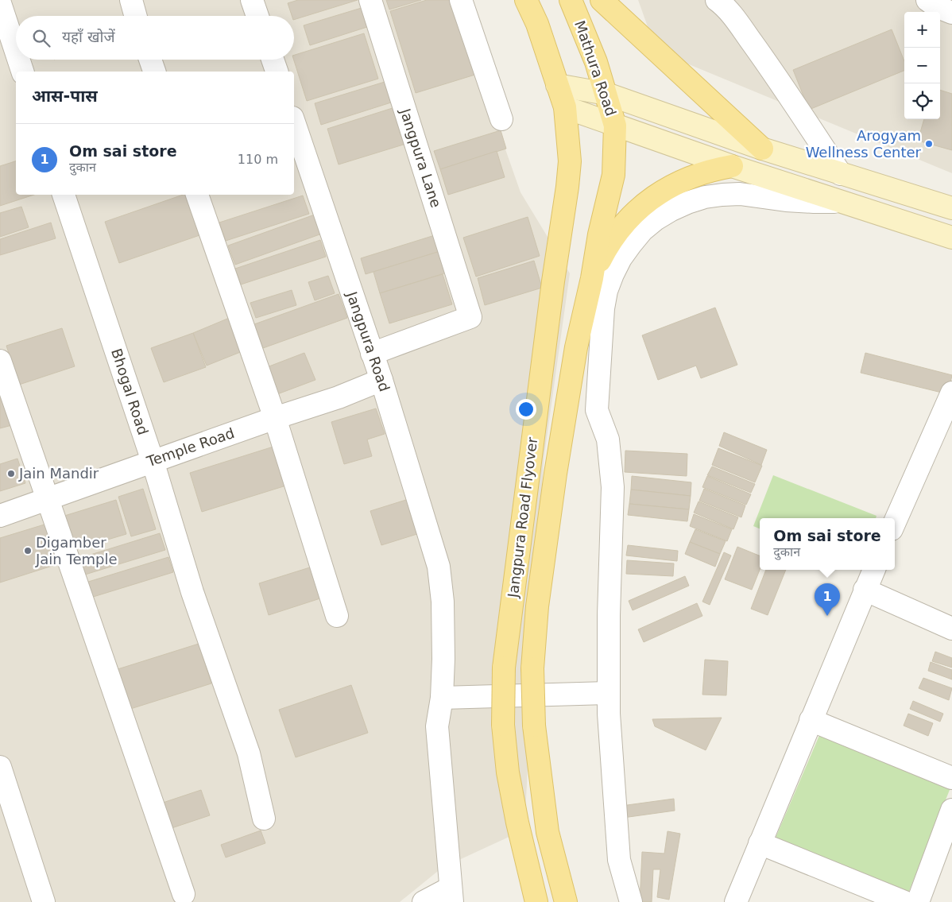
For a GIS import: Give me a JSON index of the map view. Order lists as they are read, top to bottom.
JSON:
{
  "streets": {
    "main road": ["Mathura Road", "Jangpura Road Flyover"],
    "street": [
      "Jangpura Lane",
      "Jangpura Road",
      "Bhogal Road",
      "Temple Road"
    ]
  },
  "crossings": [
    ["Mathura Road", "Jangpura Road Flyover"],
    ["Jangpura Lane", "Jangpura Road"],
    ["Jangpura Road", "Temple Road"],
    ["Bhogal Road", "Temple Road"]
  ],
  "places": ["Arogyam Wellness Center", "Jain Mandir", "Digamber Jain Temple"],
  "page": {
    "map_buttons": ["+", "−"],
    "search": "यहाँ खोजें",
    "heading": "आस-पास",
    "list": [
      {
        "mark": "1",
        "name": "Om sai store",
        "note": "दुकान",
        "value": "110 m"
      }
    ],
    "popup": ["Om sai store", "दुकान"],
    "pins": "1"
  }
}
